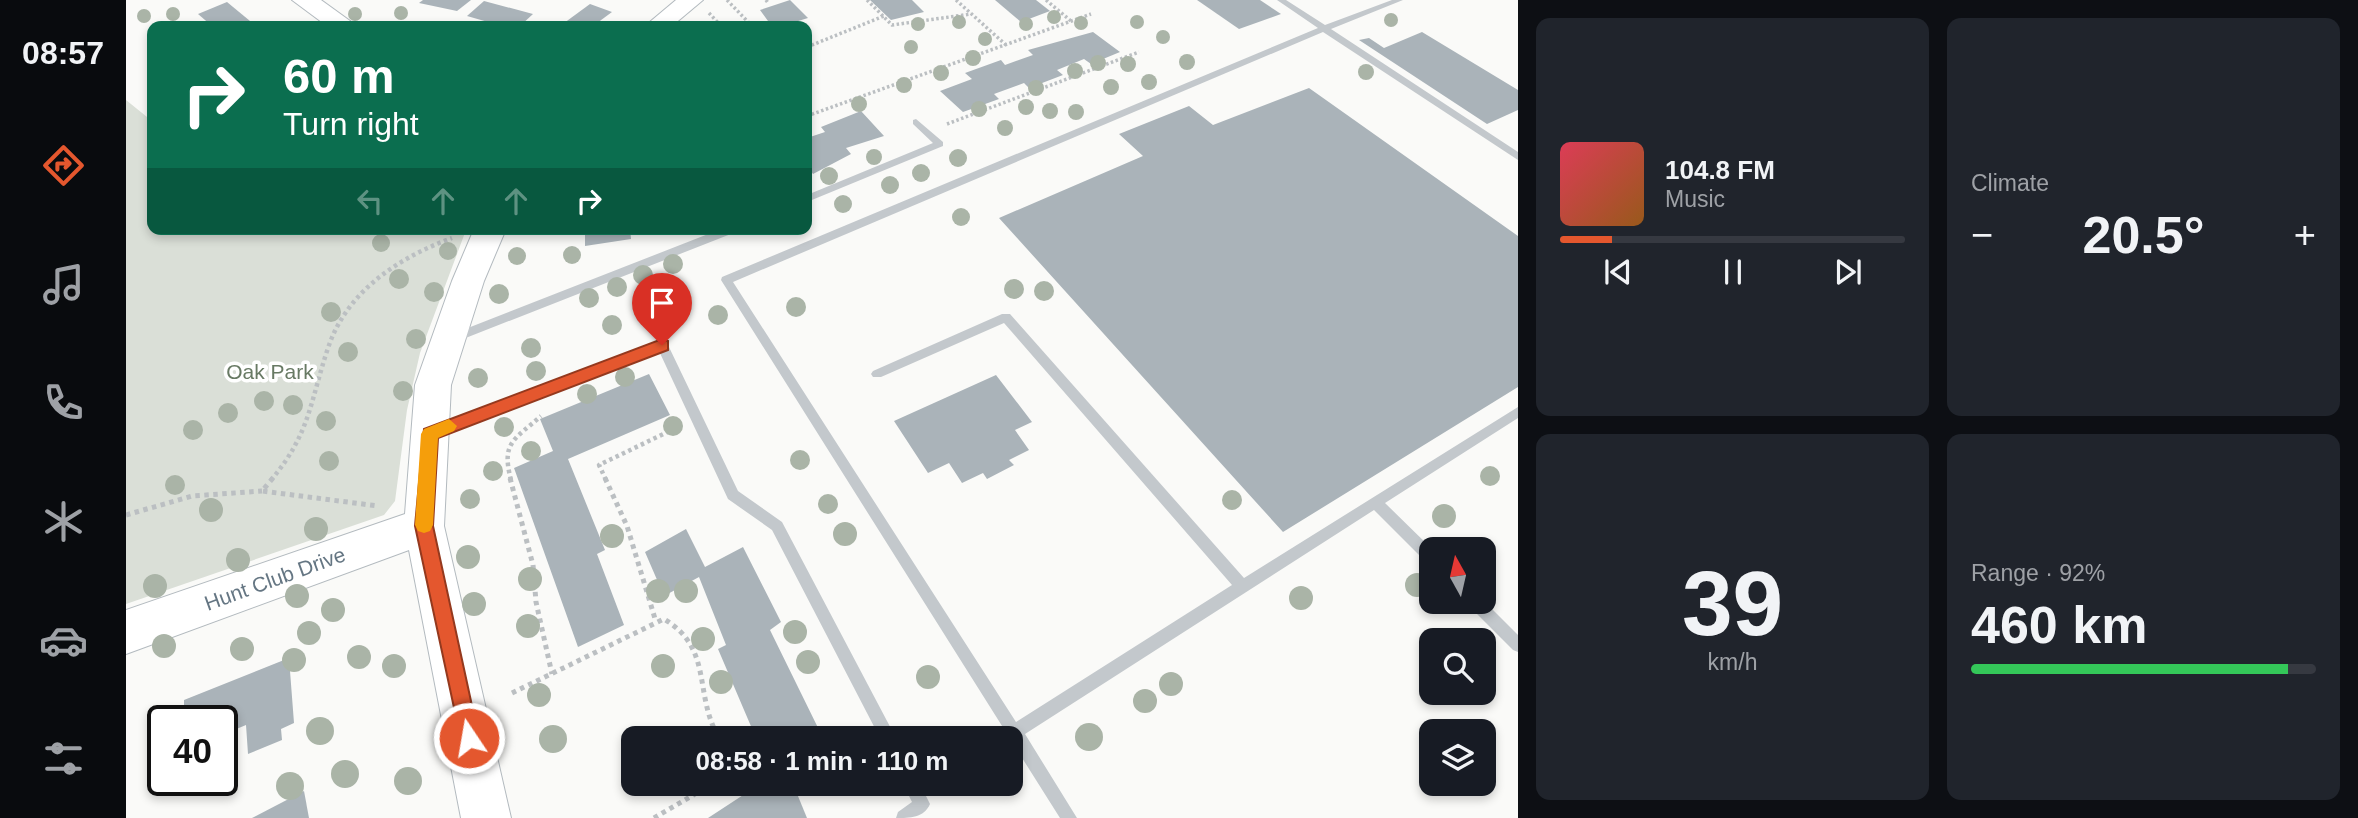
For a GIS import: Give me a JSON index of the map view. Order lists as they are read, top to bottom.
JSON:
{
  "streets": {
    "street": ["Hunt Club Drive"]
  },
  "parks": ["Oak Park"],
  "north": "top",
  "page": {
    "tabs": "08:57",
    "tile": [
      "Climate",
      ["39", "km/h"],
      ["Range · 92%", "460 km"]
    ],
    "turn": ["60 m", "Turn right"],
    "song": ["104.8 FM", "Music"],
    "heat": ["−", "20.5°", "+"],
    "limit": "40",
    "trip": "08:58 · 1 min · 110 m"
  }
}
